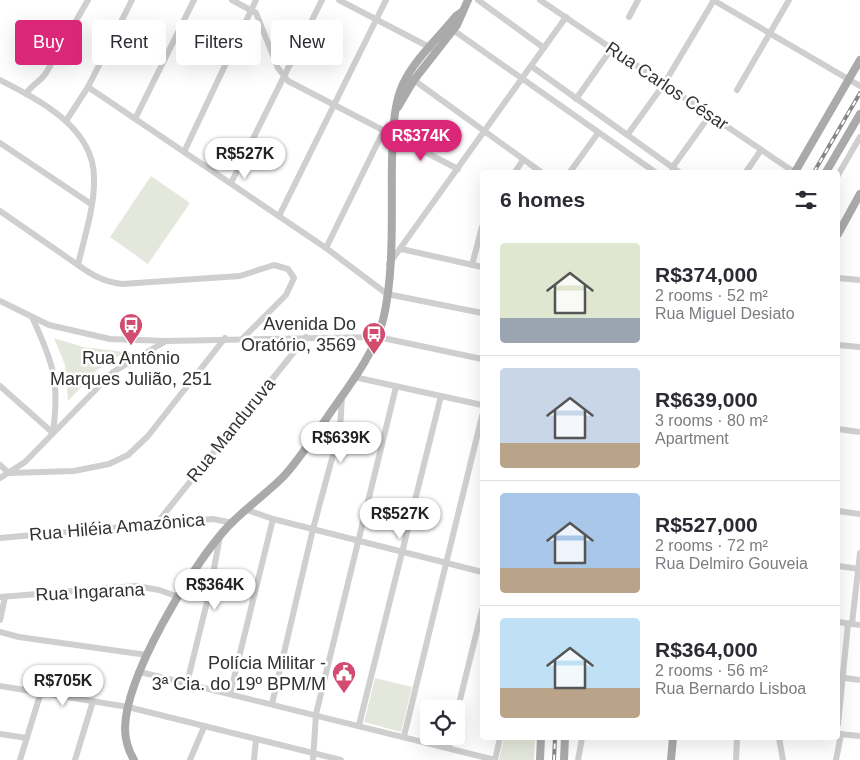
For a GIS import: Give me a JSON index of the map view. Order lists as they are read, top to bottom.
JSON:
{
  "streets": {
    "street": [
      "Rua Carlos César",
      "Rua Manduruva",
      "Rua Hiléia Amazônica",
      "Rua Ingarana"
    ]
  },
  "crossings": [
    ["Rua Manduruva", "Rua Hiléia Amazônica"]
  ],
  "places": {
    "bus stop": ["Rua Antônio Marques Julião, 251", "Avenida Do Oratório, 3569"],
    "public building": ["Polícia Militar - 3ª Cia. do 19º BPM/M"]
  },
  "page": {
    "chip": [
      "Buy",
      "Rent",
      "Filters",
      "New"
    ],
    "price": [
      "R$374K",
      "R$527K",
      "R$639K",
      "R$527K",
      "R$364K",
      "R$705K"
    ],
    "heading": "6 homes",
    "list": [
      {
        "name": "R$374,000",
        "note": "2 rooms · 52 m² · Rua Miguel Desiato"
      },
      {
        "name": "R$639,000",
        "note": "3 rooms · 80 m² · Apartment"
      },
      {
        "name": "R$527,000",
        "note": "2 rooms · 72 m² · Rua Delmiro Gouveia"
      },
      {
        "name": "R$364,000",
        "note": "2 rooms · 56 m² · Rua Bernardo Lisboa"
      }
    ]
  }
}
